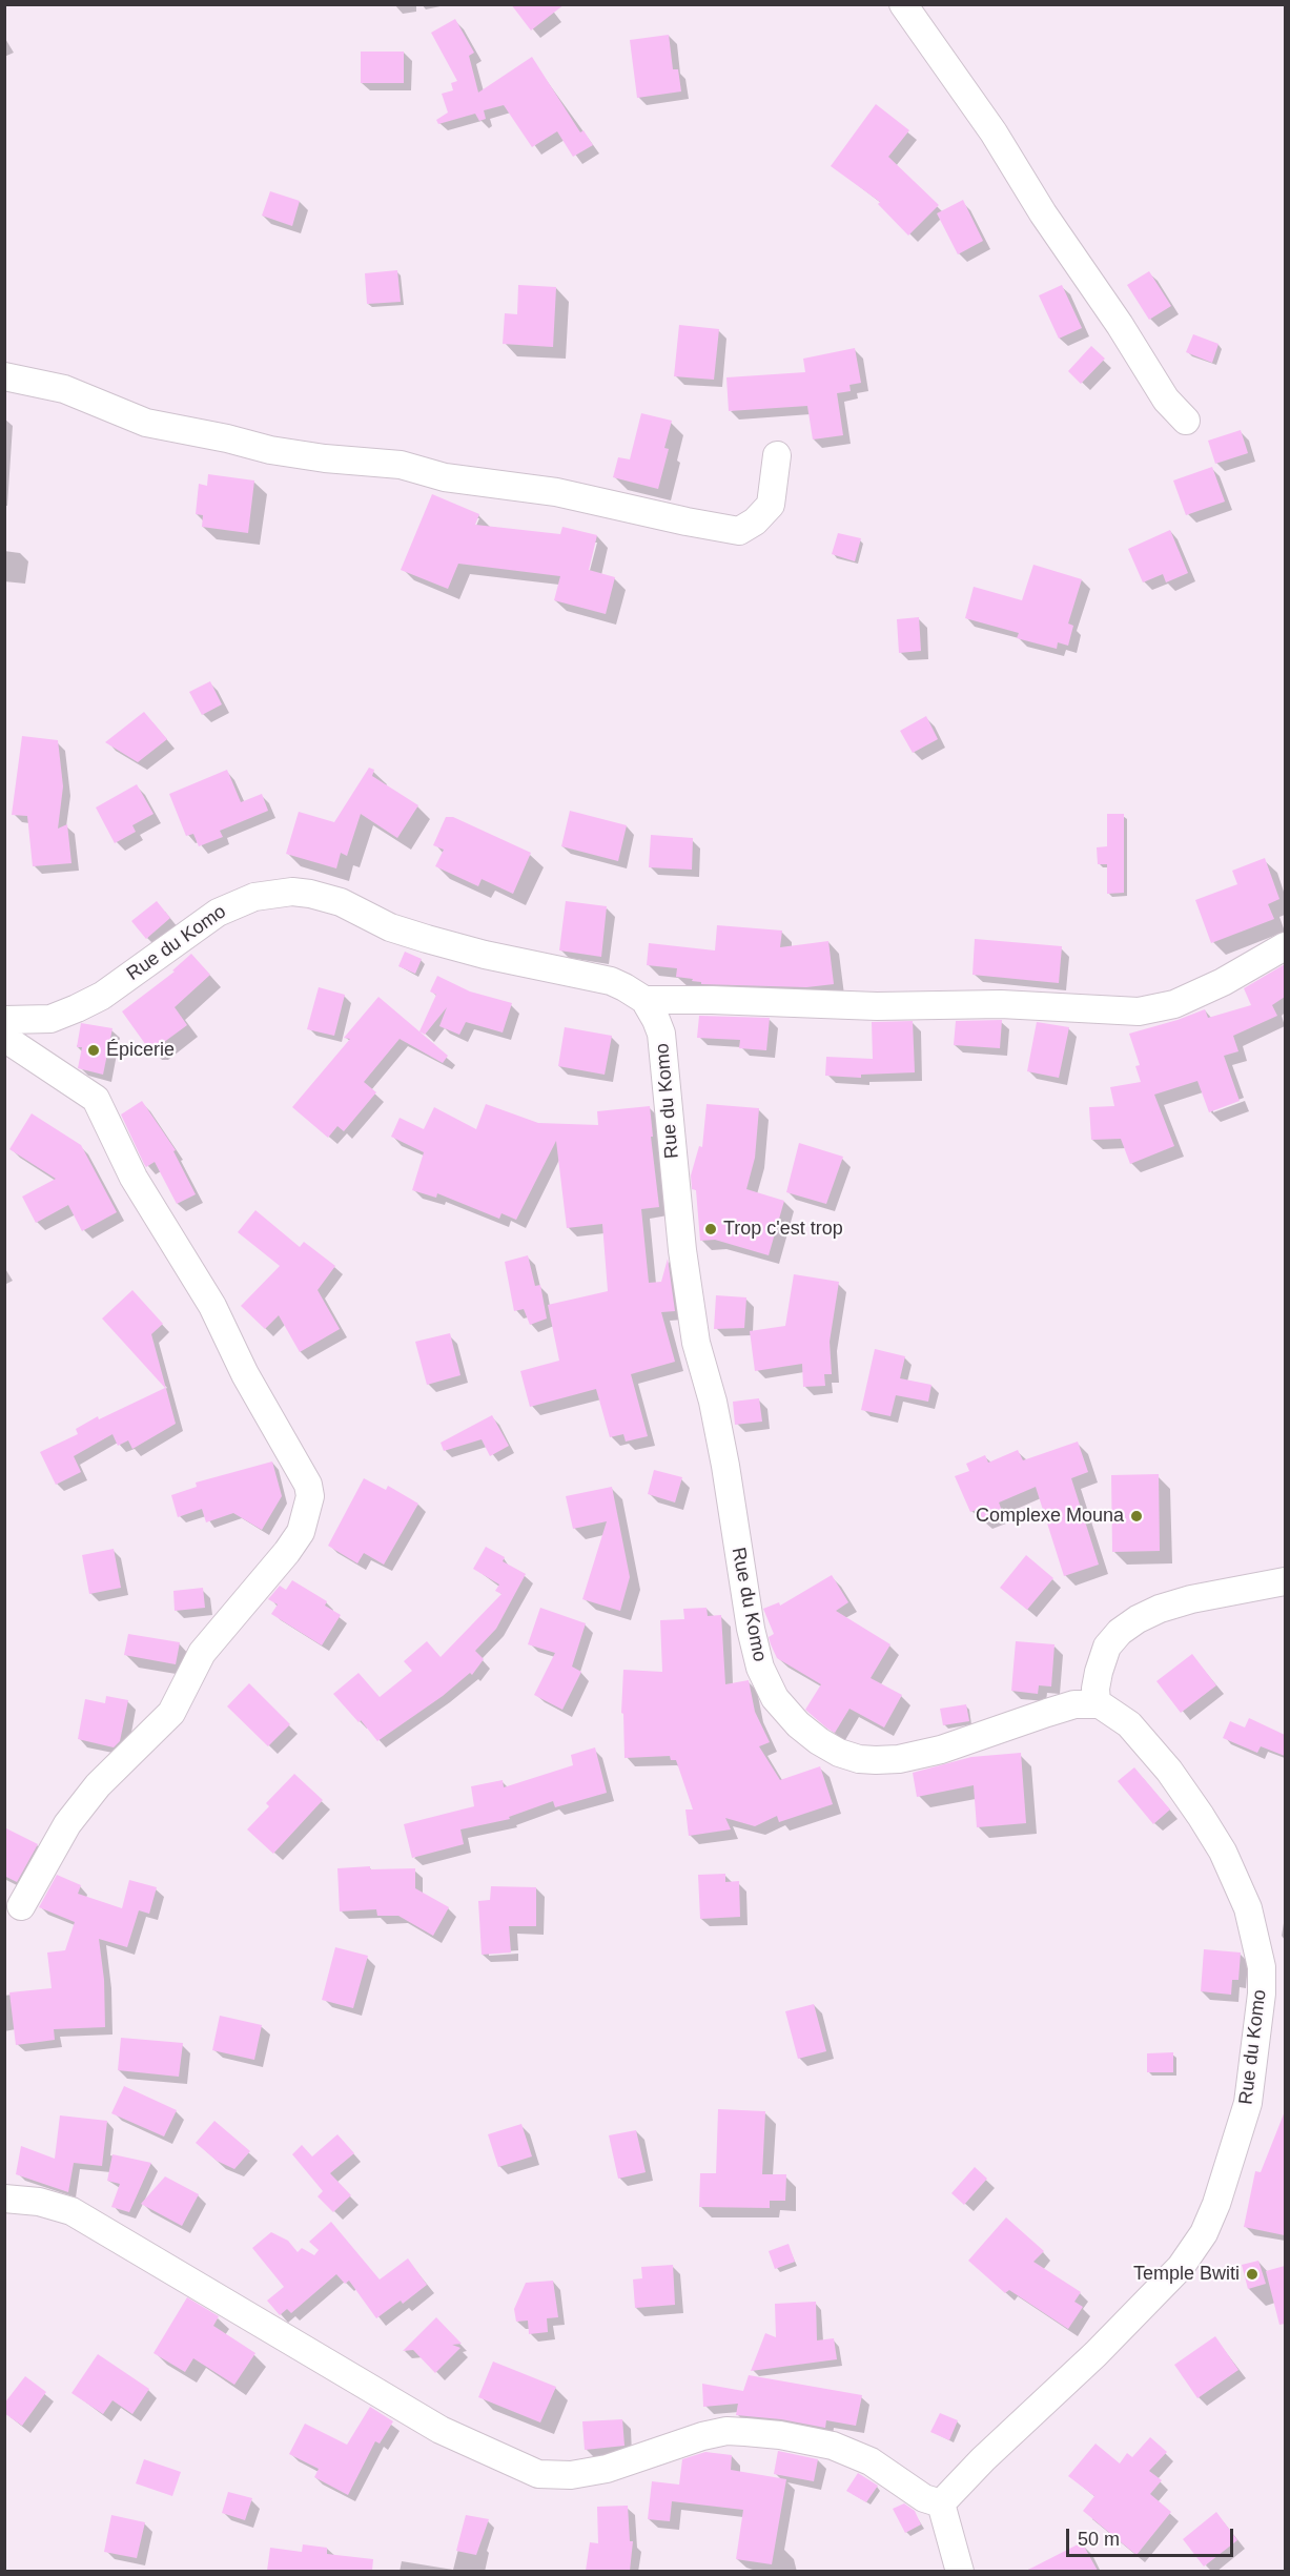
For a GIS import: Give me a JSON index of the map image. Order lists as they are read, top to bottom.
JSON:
{
  "streets": {
    "street": ["Rue du Komo"]
  },
  "places": [
    "Épicerie",
    "Trop c'est trop",
    "Complexe Mouna",
    "Temple Bwiti"
  ],
  "scale_bar": "50 m"
}
